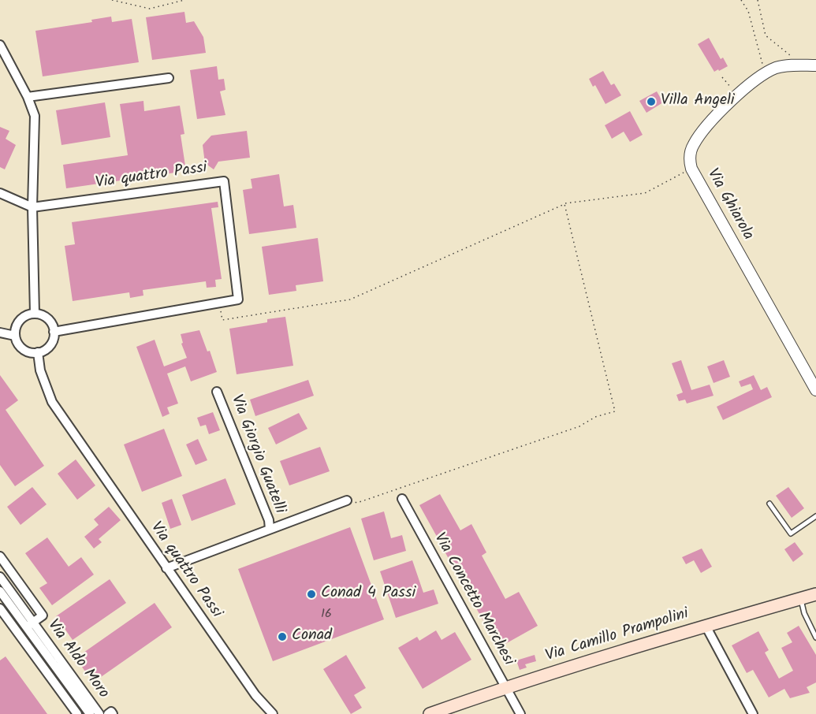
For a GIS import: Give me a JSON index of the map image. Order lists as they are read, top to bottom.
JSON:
{
  "streets": {
    "main road": ["Via Camillo Prampolini"],
    "street": [
      "Via quattro Passi",
      "Via Ghiarola",
      "Via Giorgio Guatelli",
      "Via Concetto Marchesi",
      "Via Aldo Moro"
    ]
  },
  "crossings": [
    ["Via Concetto Marchesi", "Via Camillo Prampolini"]
  ],
  "places": ["Villa Angeli", "Conad 4 Passi", "Conad"],
  "house_numbers": ["16"]
}
